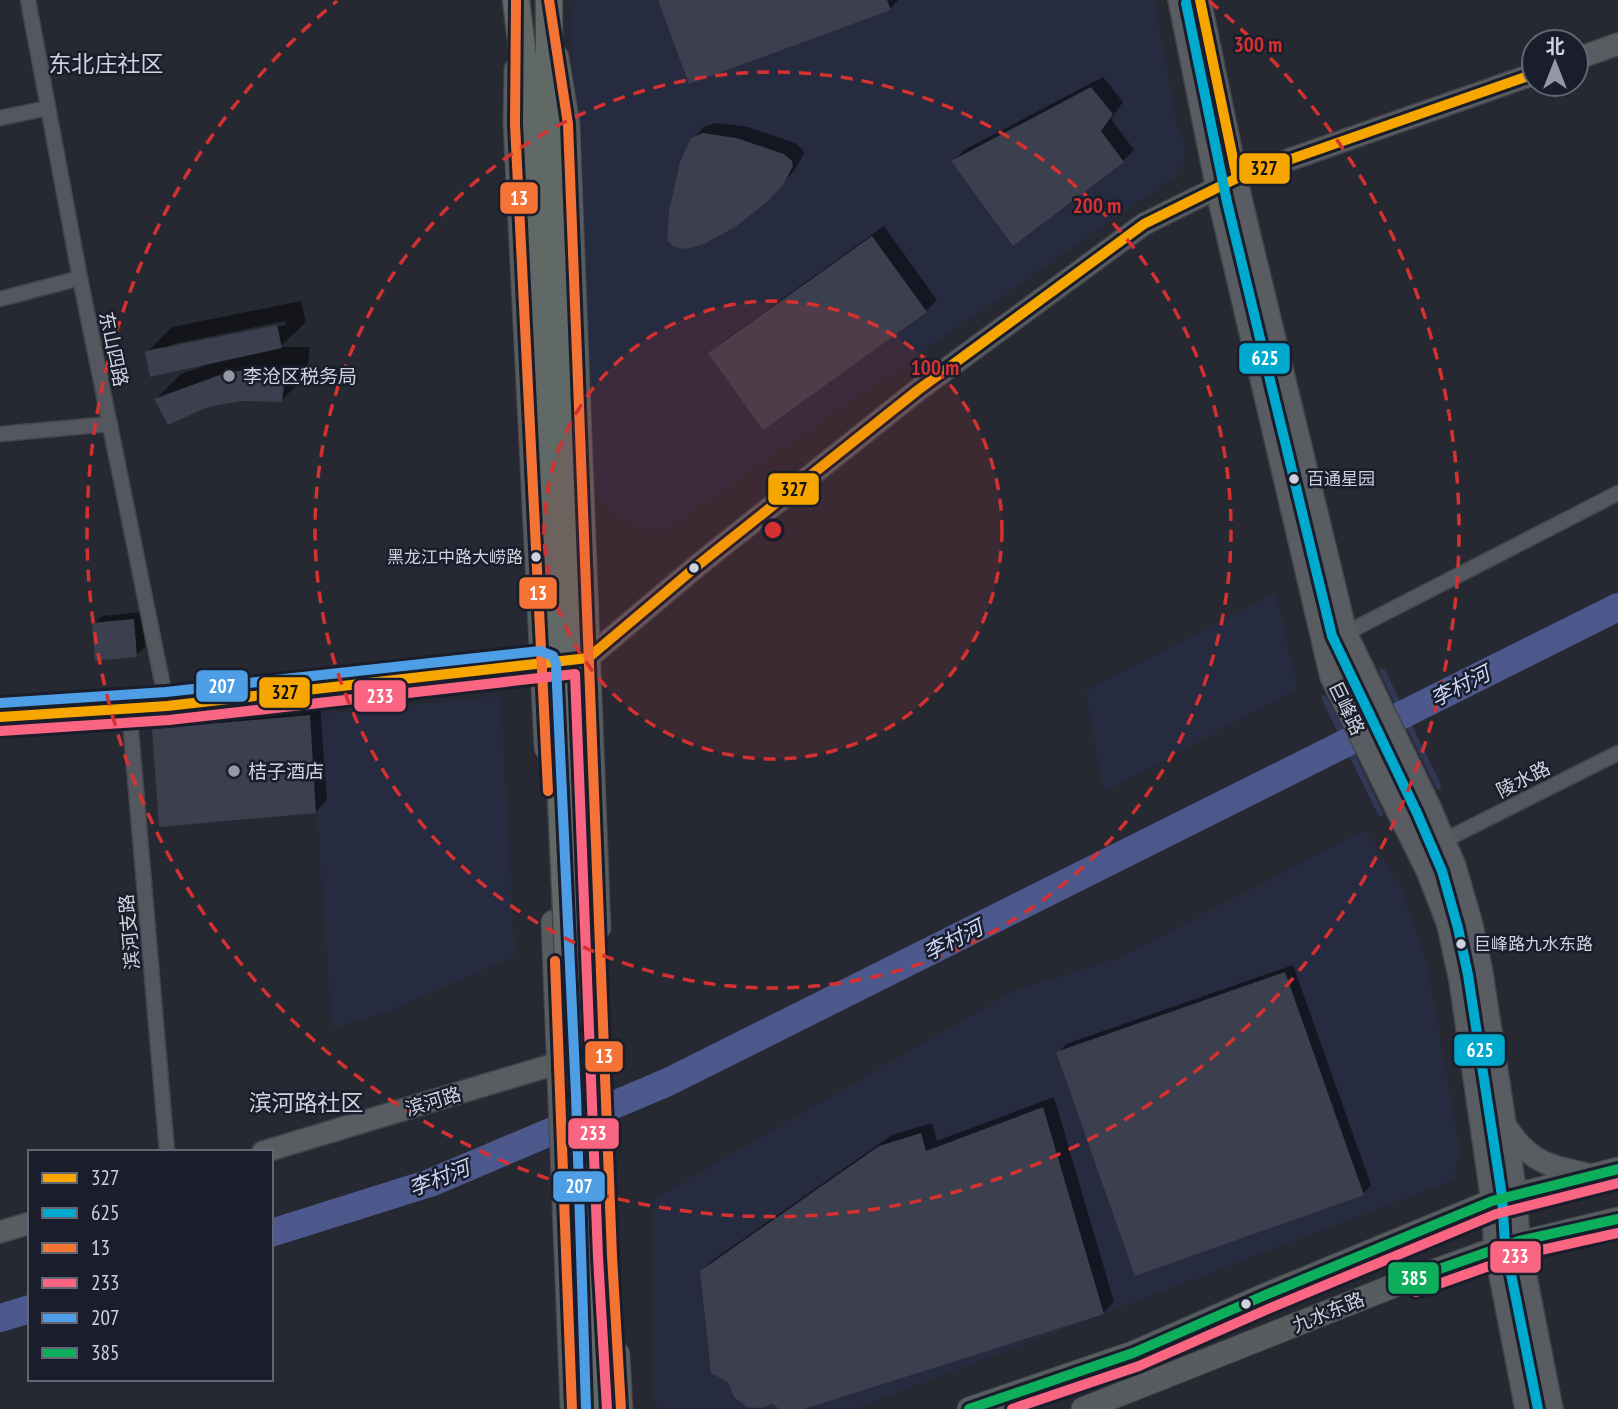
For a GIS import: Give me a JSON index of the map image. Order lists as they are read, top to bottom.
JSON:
{
  "streets": {
    "main road": ["九水东路"],
    "street": [
      "东山四路",
      "巨峰路",
      "陵水路",
      "滨河支路",
      "滨河路"
    ]
  },
  "crossings": [
    ["巨峰路", "陵水路"],
    ["巨峰路", "九水东路"]
  ],
  "districts": ["东北庄社区", "滨河路社区"],
  "water": ["李村河"],
  "places": [
    "李沧区税务局",
    "百通星园",
    "黑龙江中路大崂路",
    "桔子酒店",
    "巨峰路九水东路"
  ],
  "lines": [
    "transit line 327",
    "transit line 13",
    "transit line 625",
    "transit line 207",
    "transit line 233",
    "transit line 385"
  ],
  "legend": [
    "327",
    "625",
    "13",
    "233",
    "207",
    "385"
  ],
  "north": "top",
  "rings": ["300 m", "200 m", "100 m"]
}
